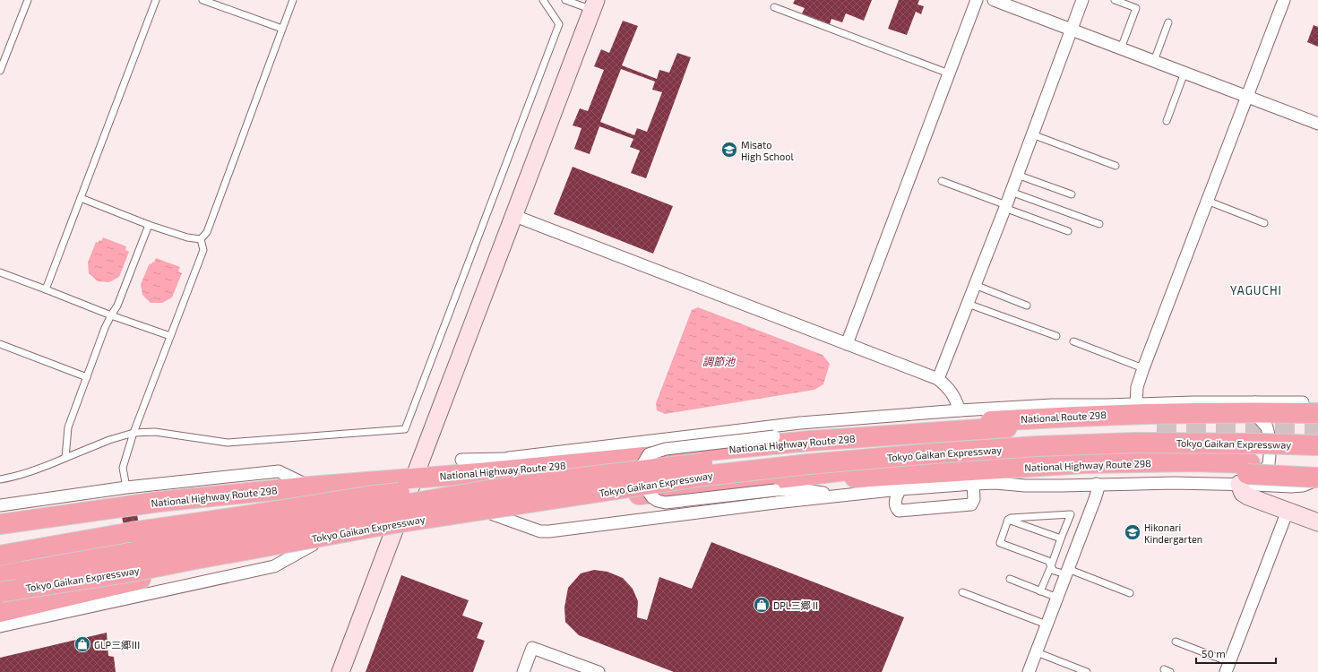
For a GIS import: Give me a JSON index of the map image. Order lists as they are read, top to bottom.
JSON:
{
  "streets": {
    "highway": ["National Route 298", "National Highway Route 298", "Tokyo Gaikan Expressway"]
  },
  "crossings": [
    ["National Route 298", "National Highway Route 298"]
  ],
  "districts": ["YAGUCHI"],
  "water": ["調節池"],
  "places": {
    "school or university": ["Misato High School", "Hikonari Kindergarten"],
    "shop": ["DPL三郷Ⅱ", "GLP三郷Ⅲ"]
  },
  "scale_bar": "50 m"
}
